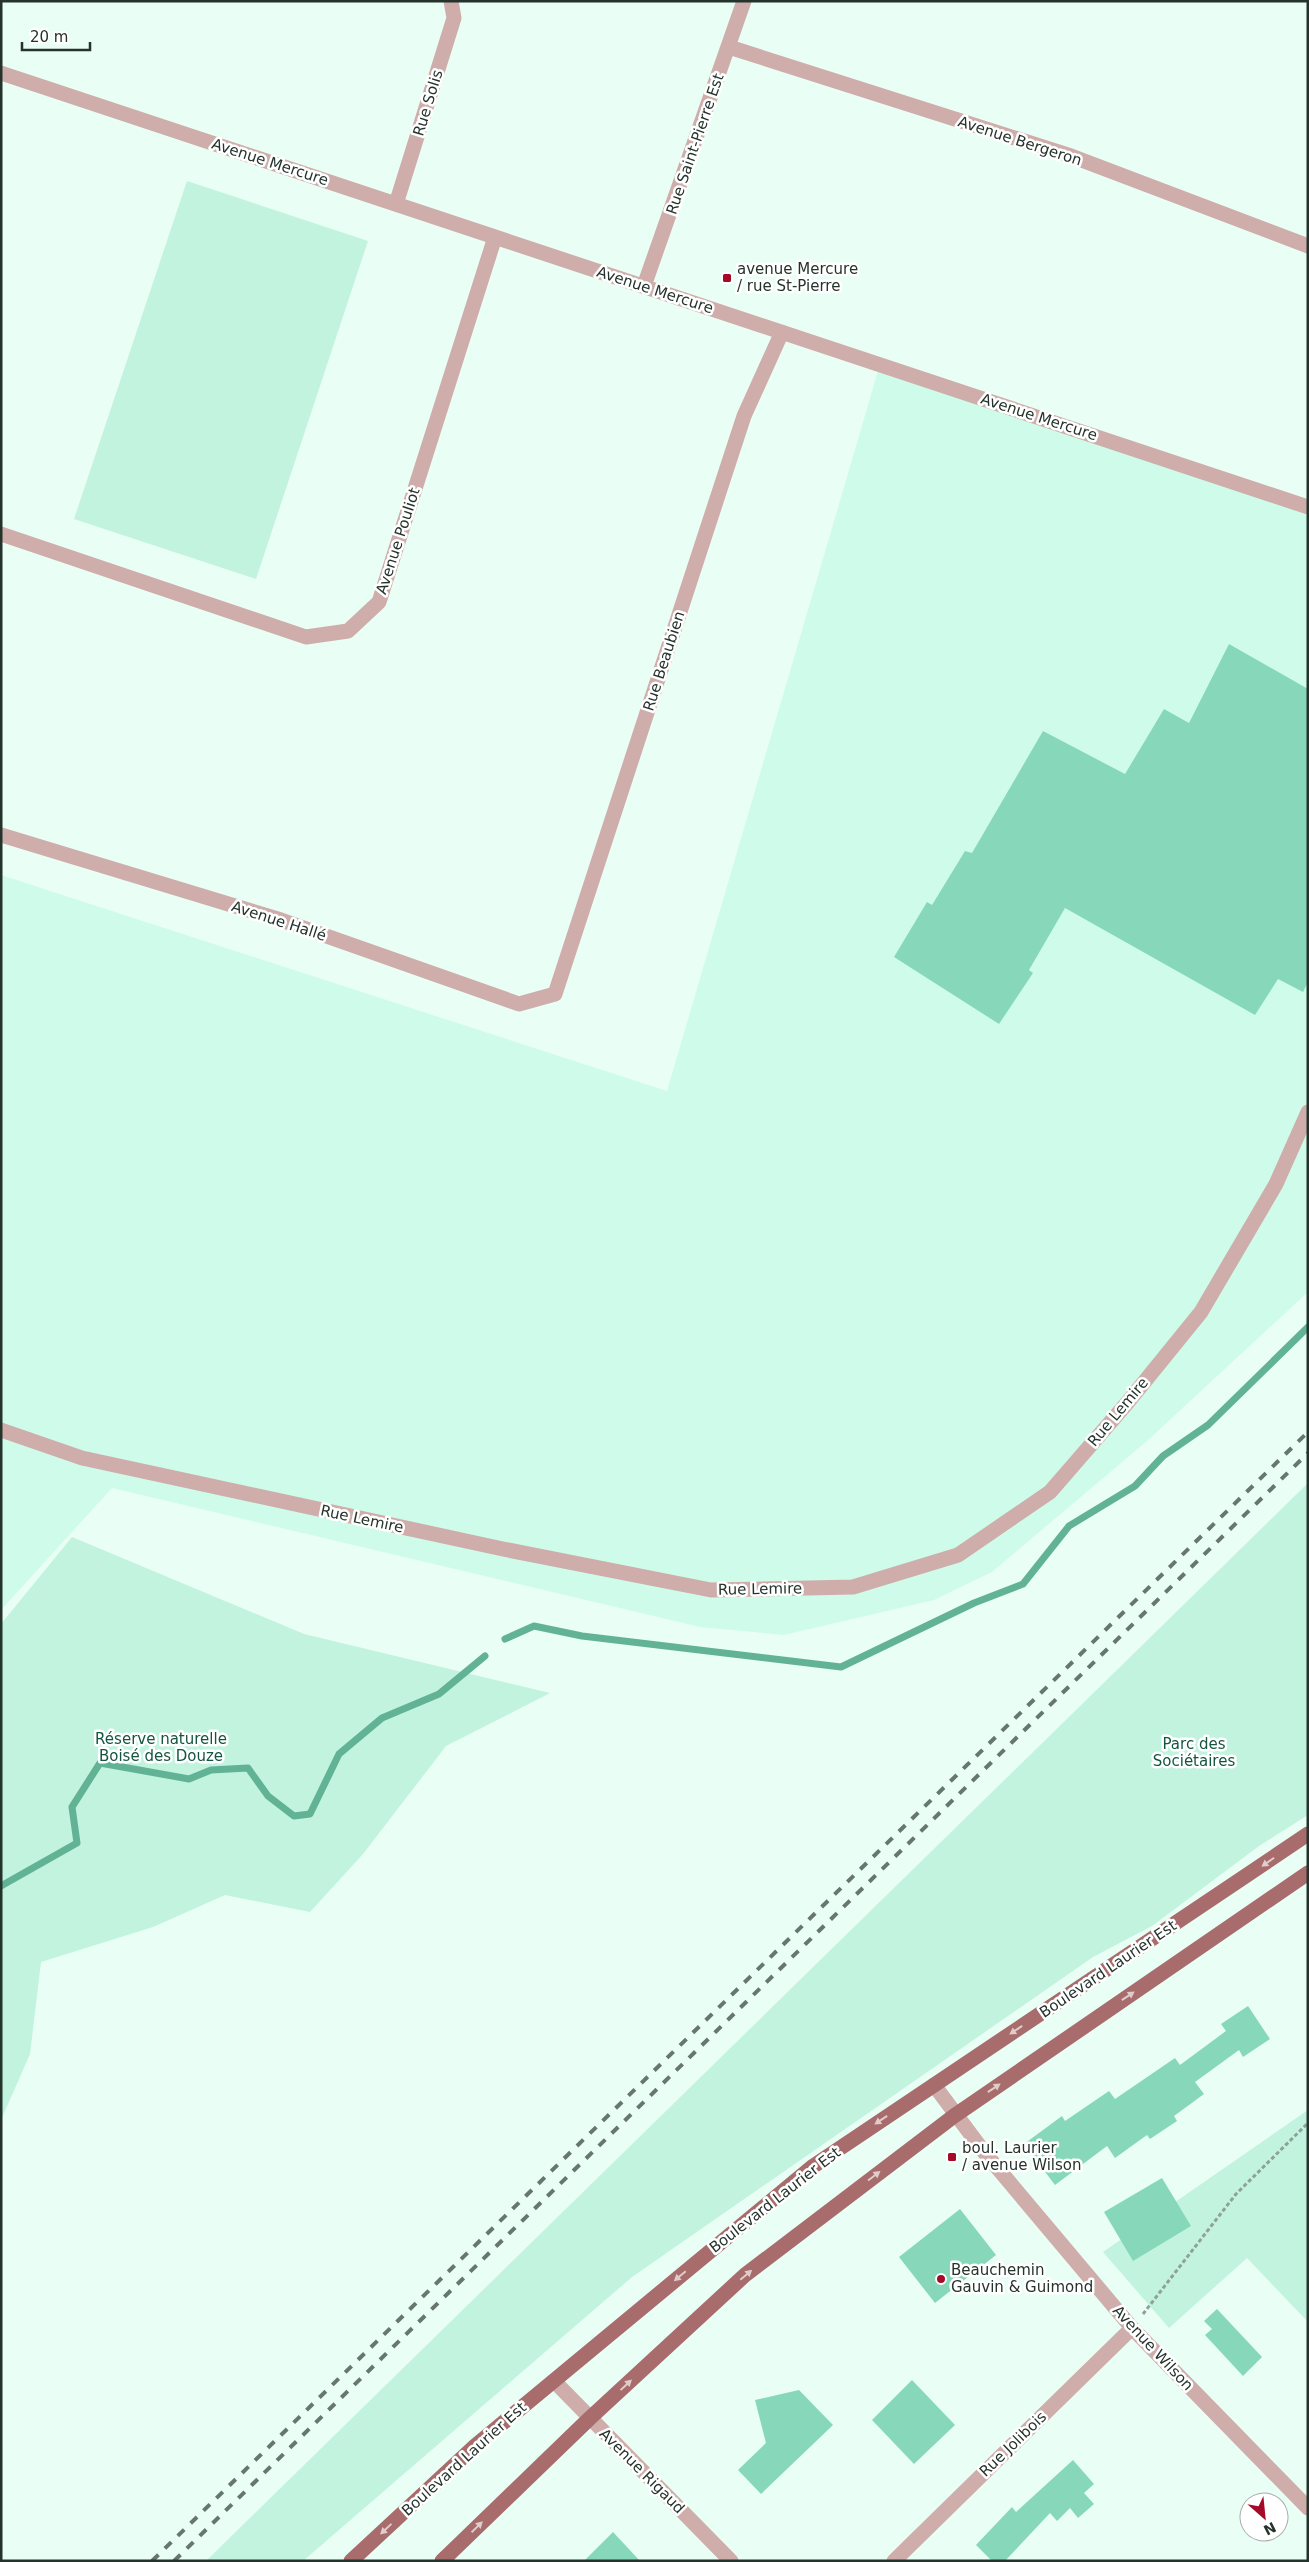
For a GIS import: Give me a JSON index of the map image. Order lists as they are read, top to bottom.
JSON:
{
  "streets": {
    "main road": ["Boulevard Laurier Est"],
    "street": [
      "Rue Solis",
      "Avenue Bergeron",
      "Rue Saint-Pierre Est",
      "Avenue Mercure",
      "Avenue Pouliot",
      "Rue Beaubien",
      "Avenue Hallé",
      "Rue Lemire",
      "Avenue Wilson",
      "Rue Jolibois",
      "Avenue Rigaud"
    ]
  },
  "crossings": [
    ["Rue Solis", "Avenue Mercure"],
    ["Avenue Bergeron", "Rue Saint-Pierre Est"],
    ["Rue Saint-Pierre Est", "Avenue Mercure"],
    ["Avenue Mercure", "Avenue Pouliot"],
    ["Avenue Mercure", "Rue Beaubien"],
    ["Rue Beaubien", "Avenue Hallé"],
    ["Boulevard Laurier Est", "Avenue Wilson"],
    ["Boulevard Laurier Est", "Avenue Rigaud"],
    ["Avenue Wilson", "Rue Jolibois"]
  ],
  "parks": ["Réserve naturelle Boisé des Douze", "Parc des Sociétaires"],
  "places": {
    "transit": ["avenue Mercure / rue St-Pierre", "boul. Laurier / avenue Wilson"],
    "other": ["Beauchemin Gauvin & Guimond"]
  },
  "scale_bar": "20 m",
  "north": "bottom right"
}
